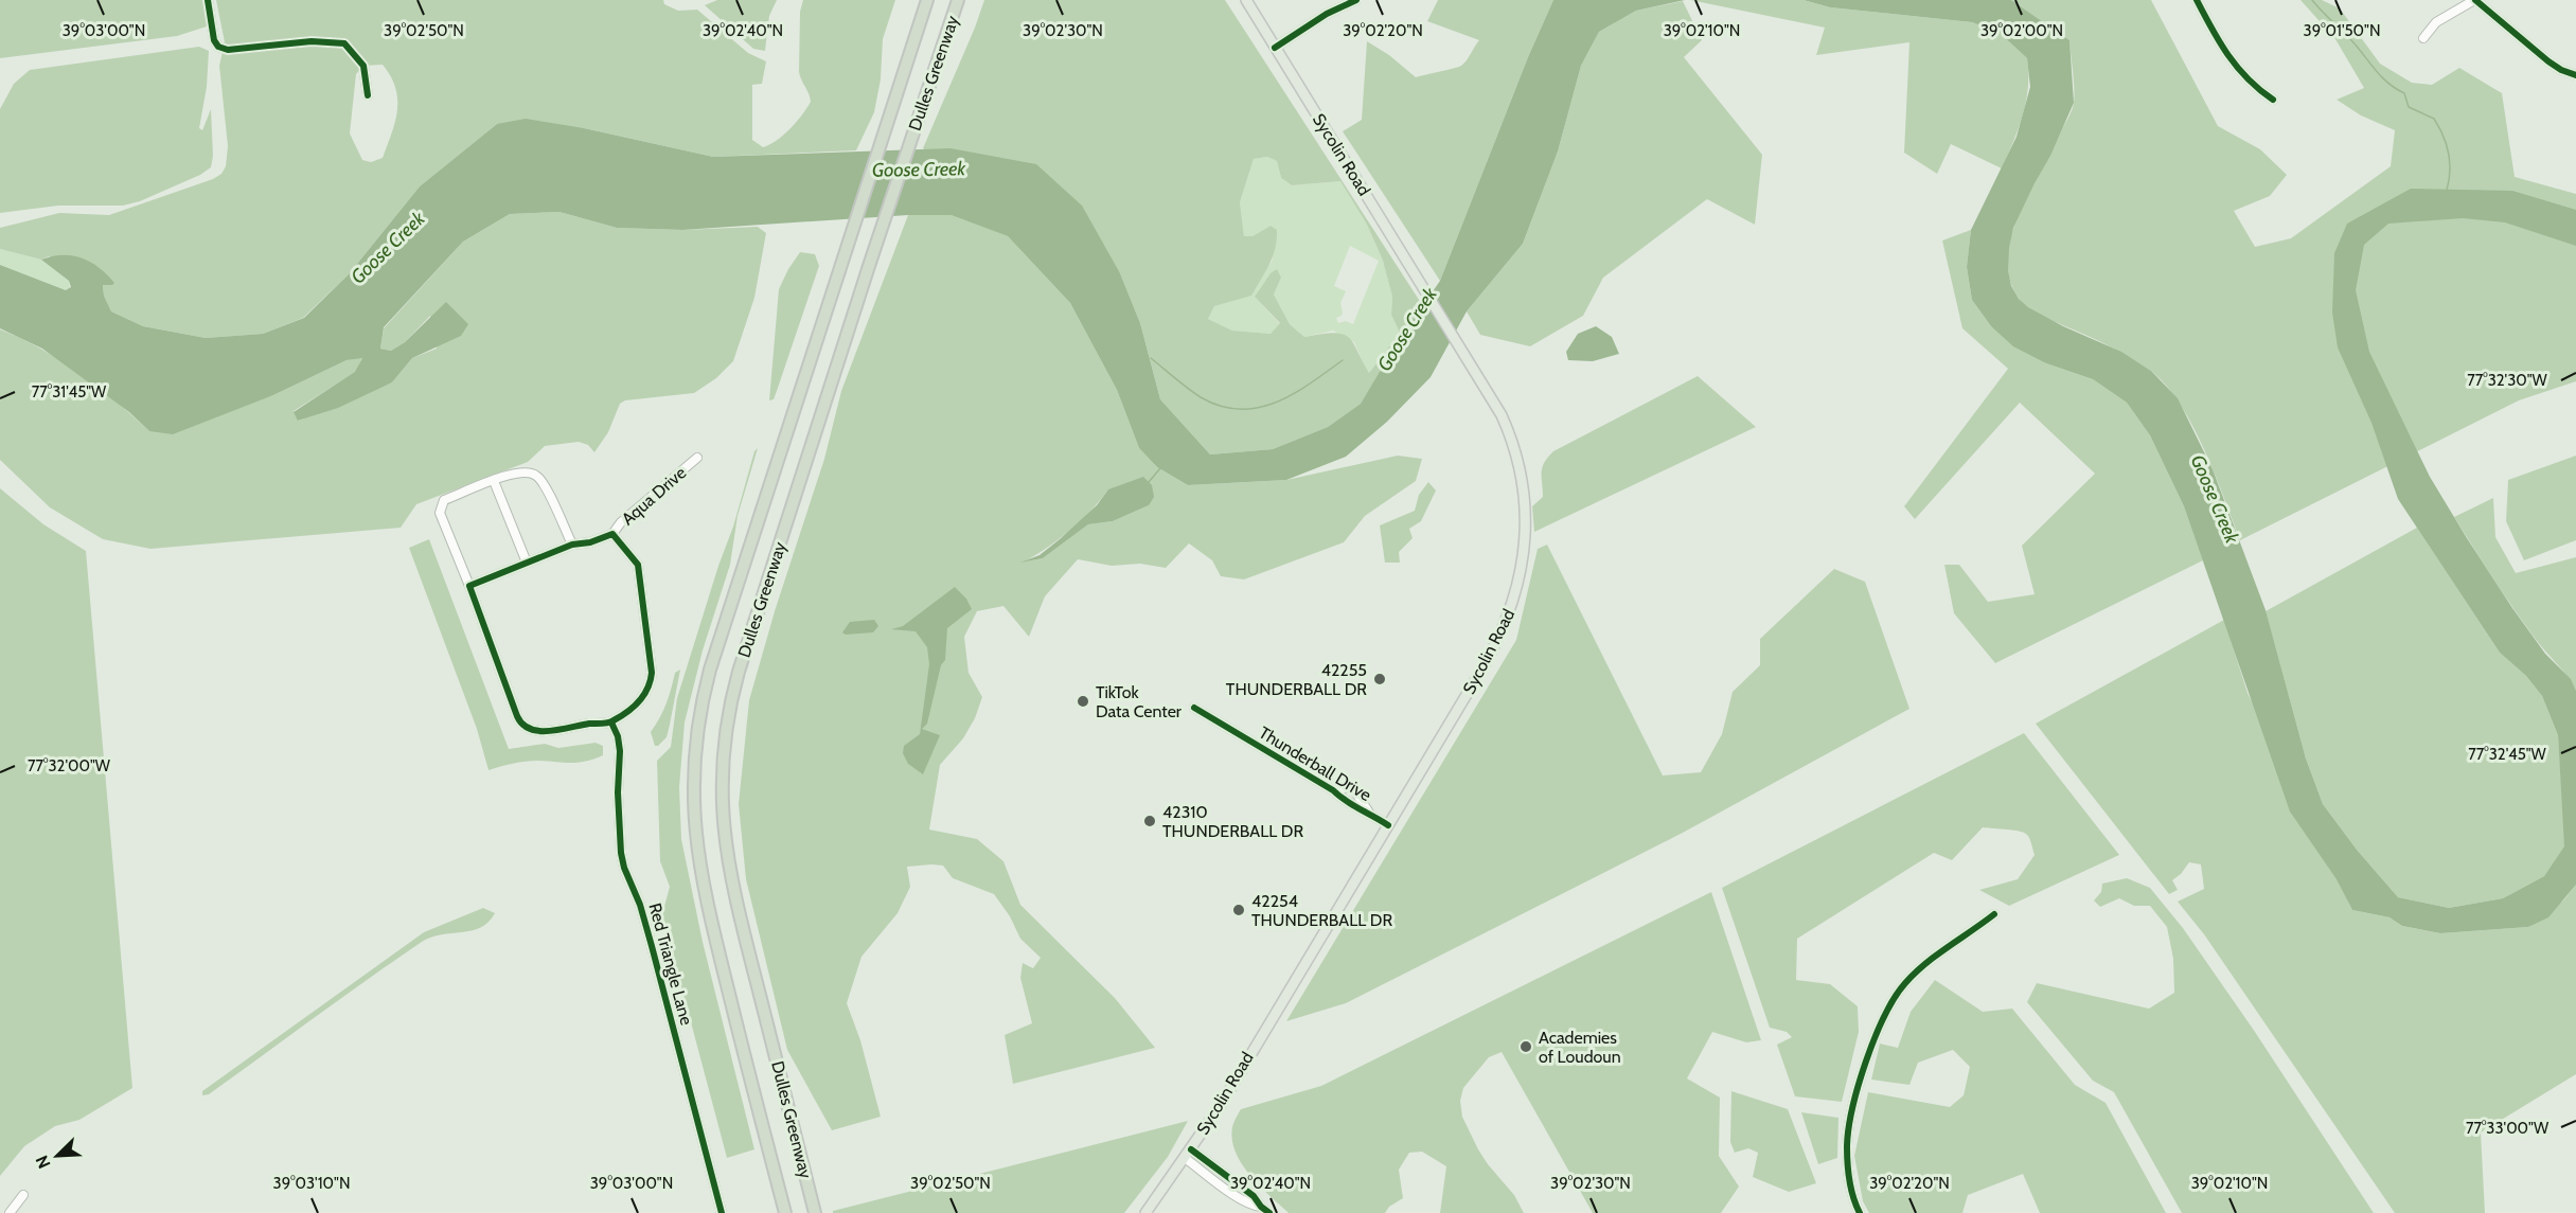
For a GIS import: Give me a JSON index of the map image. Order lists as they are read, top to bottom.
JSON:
{
  "streets": {
    "highway": ["Dulles Greenway"],
    "main road": ["Sycolin Road"],
    "street": ["Aqua Drive", "Thunderball Drive", "Red Triangle Lane"]
  },
  "crossings": [
    ["Sycolin Road", "Thunderball Drive"],
    ["Aqua Drive", "Red Triangle Lane"]
  ],
  "water": ["Goose Creek"],
  "places": [
    "42255 THUNDERBALL DR",
    "TikTok Data Center",
    "42310 THUNDERBALL DR",
    "42254 THUNDERBALL DR",
    "Academies of Loudoun"
  ],
  "north": "bottom left",
  "coordinates": [
    "39°03'00\"N",
    "39°02'50\"N",
    "39°02'40\"N",
    "39°02'30\"N",
    "39°02'20\"N",
    "39°02'10\"N",
    "39°02'00\"N",
    "39°01'50\"N",
    "77°32'30\"W",
    "77°31'45\"W",
    "77°32'45\"W",
    "77°32'00\"W",
    "77°33'00\"W",
    "39°03'10\"N"
  ]
}
